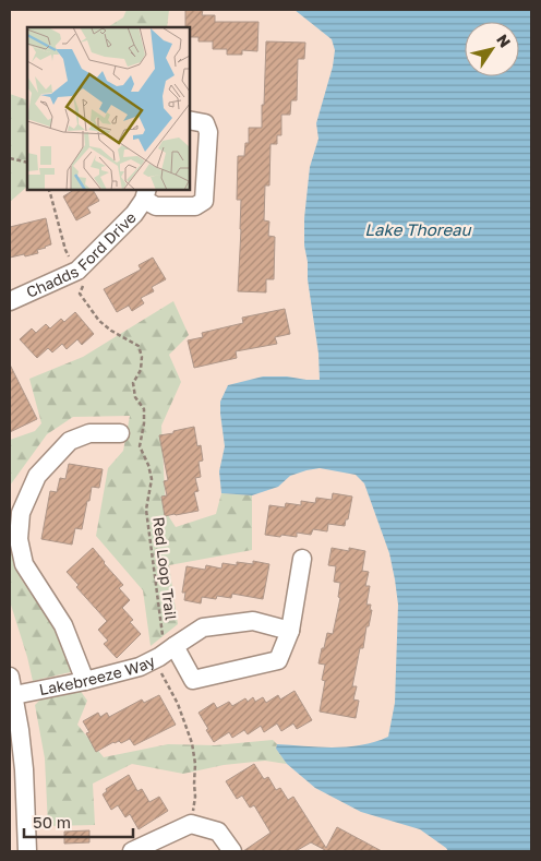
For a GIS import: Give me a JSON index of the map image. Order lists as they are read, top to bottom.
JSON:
{
  "streets": {
    "street": ["Chadds Ford Drive", "Lakebreeze Way"],
    "path": ["Red Loop Trail"]
  },
  "crossings": [
    ["Chadds Ford Drive", "Red Loop Trail"],
    ["Red Loop Trail", "Lakebreeze Way"]
  ],
  "water": ["Lake Thoreau"],
  "scale_bar": "50 m",
  "north": "top right"
}
